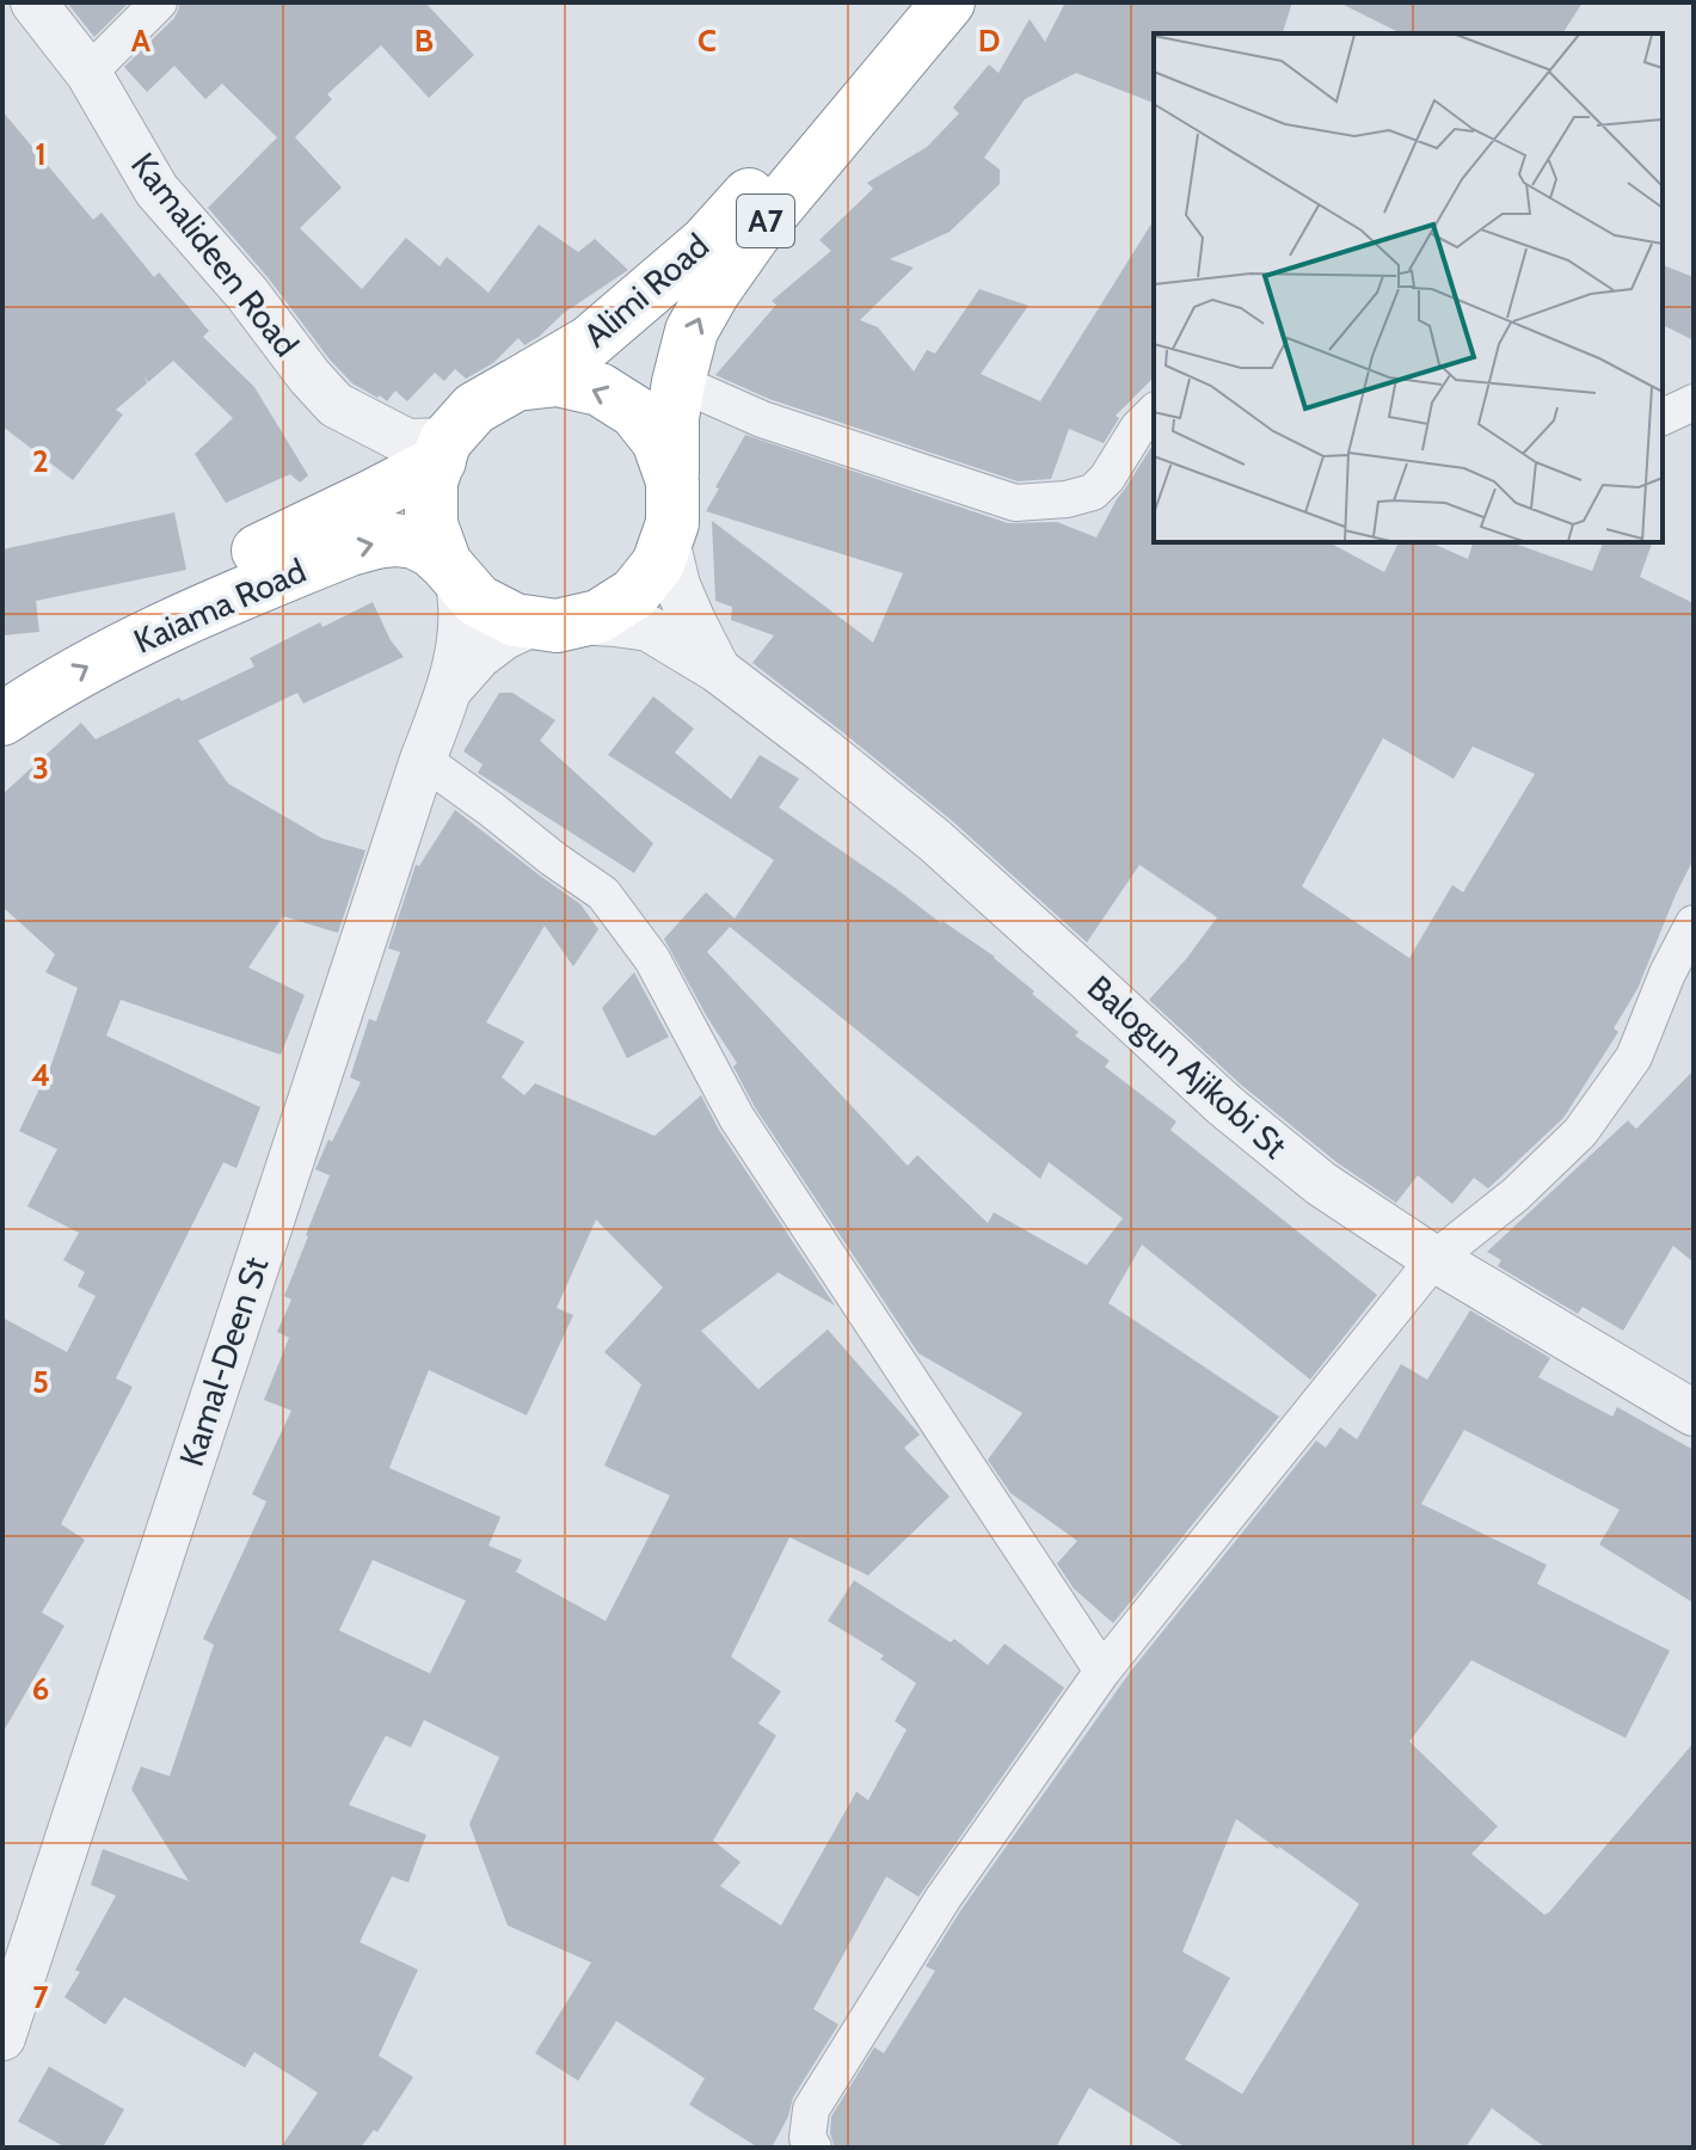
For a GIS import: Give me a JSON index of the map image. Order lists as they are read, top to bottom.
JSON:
{
  "streets": {
    "highway": ["A7", "Alimi Road", "Kaiama Road"],
    "street": ["Kamalideen Road", "Balogun Ajikobi St", "Kamal-Deen St"]
  },
  "crossings": [
    ["A7", "Kamalideen Road"],
    ["A7", "Alimi Road"],
    ["A7", "Kaiama Road"],
    ["A7", "Balogun Ajikobi St"],
    ["Kamalideen Road", "Alimi Road"],
    ["Kamalideen Road", "Kaiama Road"],
    ["Kamalideen Road", "Balogun Ajikobi St"],
    ["Alimi Road", "Kaiama Road"],
    ["Alimi Road", "Balogun Ajikobi St"],
    ["Kaiama Road", "Balogun Ajikobi St"]
  ],
  "grid": {
    "columns": [
      "A",
      "B",
      "C",
      "D"
    ],
    "rows": [
      "1",
      "2",
      "3",
      "4",
      "5",
      "6",
      "7"
    ]
  }
}
